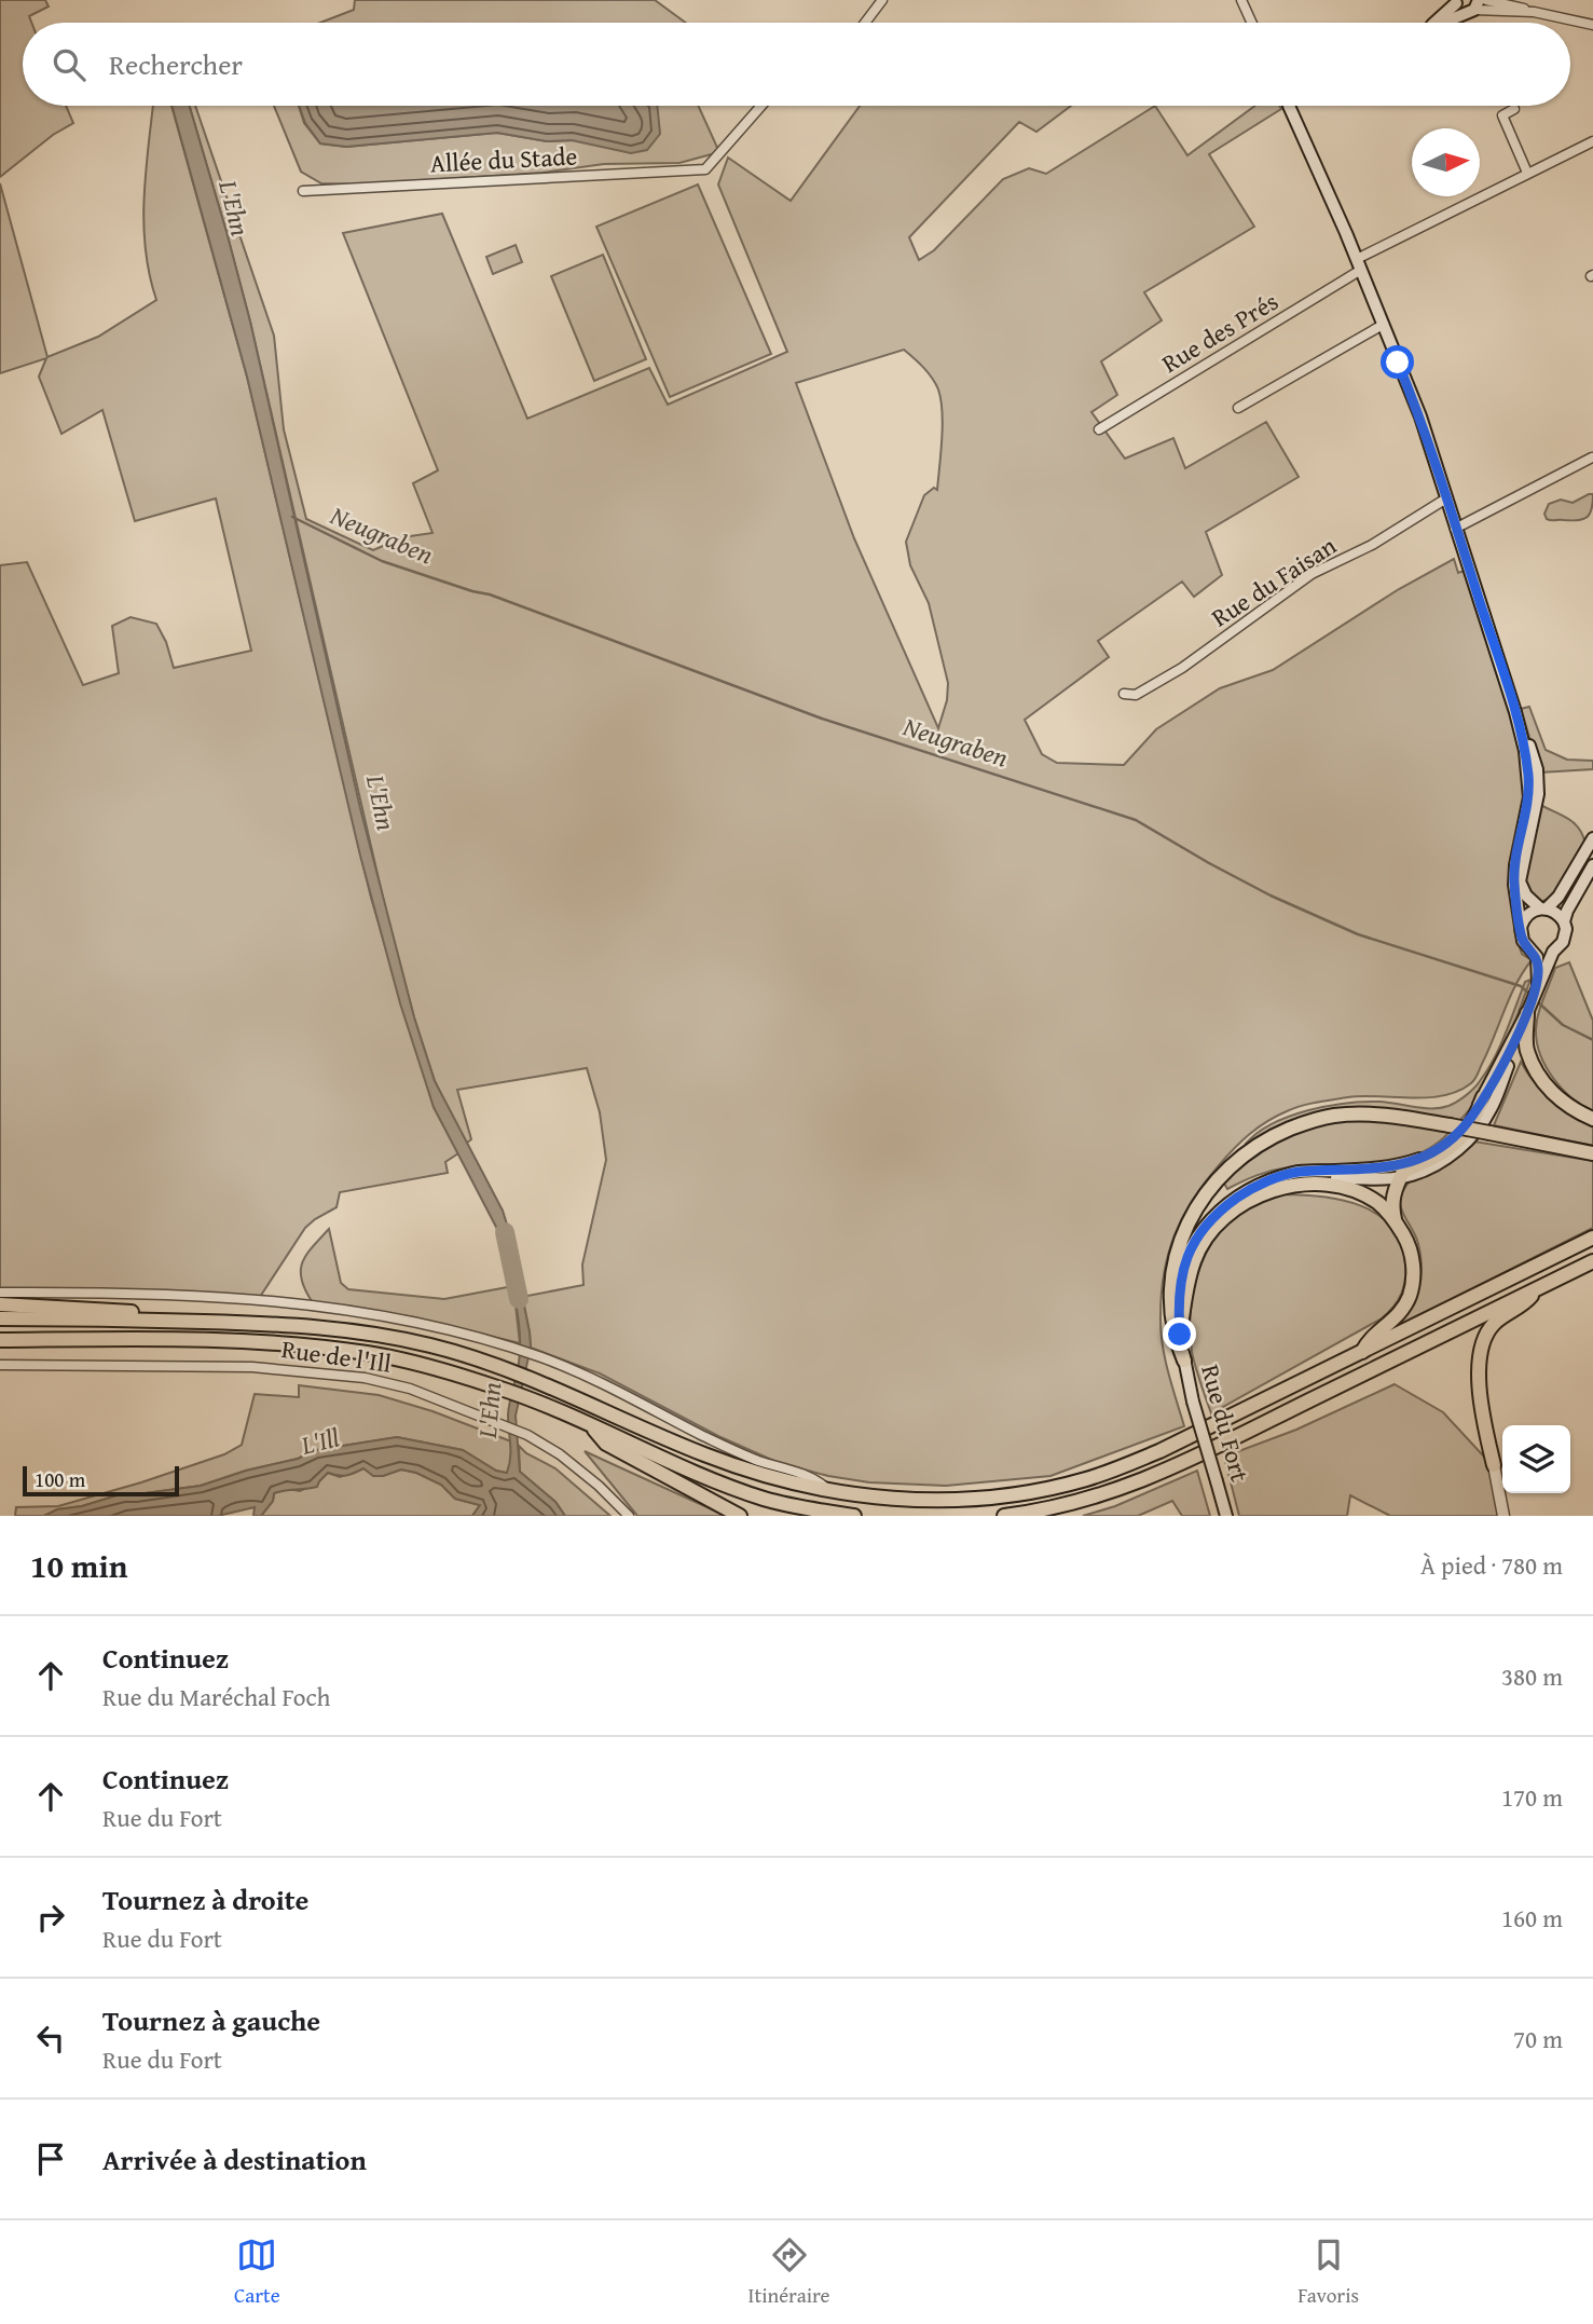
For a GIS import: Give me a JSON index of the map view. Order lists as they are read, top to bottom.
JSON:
{
  "streets": {
    "main road": ["Rue du Fort"],
    "street": [
      "Allée du Stade",
      "Rue des Prés",
      "Rue du Faisan",
      "Rue de l'Ill"
    ]
  },
  "water": ["L'Ehn", "Neugraben", "L'Ill"],
  "scale_bar": "100 m",
  "north": "right",
  "page": {
    "search": "Rechercher",
    "scale": "100 m",
    "heading": ["10 min", "À pied · 780 m"],
    "list": [
      ["Continuez", "Rue du Maréchal Foch", "380 m"],
      ["Continuez", "Rue du Fort", "170 m"],
      ["Tournez à droite", "Rue du Fort", "160 m"],
      ["Tournez à gauche", "Rue du Fort", "70 m"],
      "Arrivée à destination"
    ],
    "nav": ["Carte", "Itinéraire", "Favoris"]
  }
}
